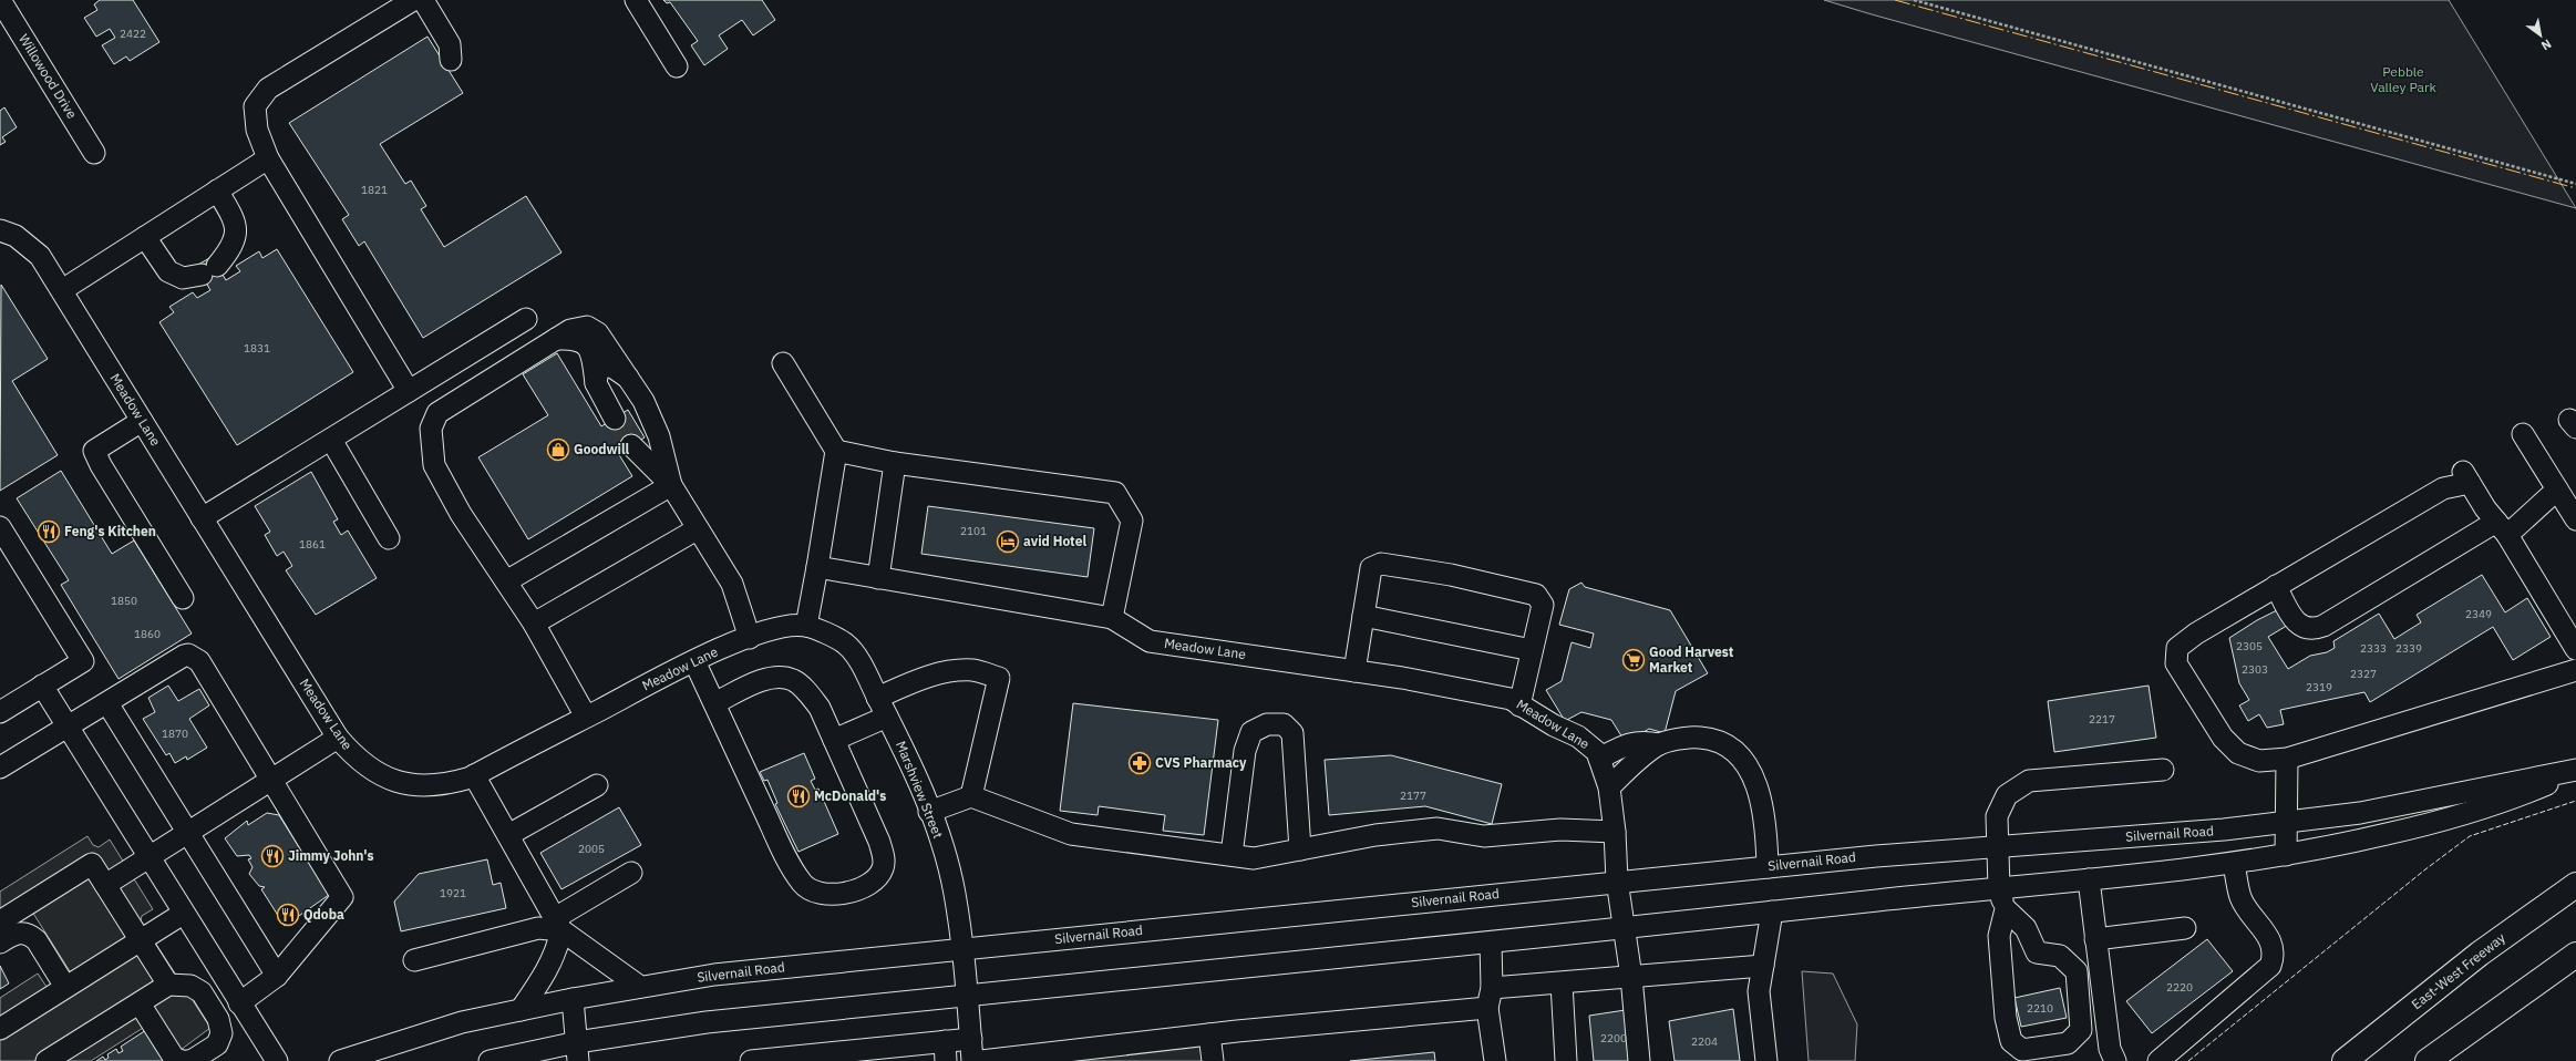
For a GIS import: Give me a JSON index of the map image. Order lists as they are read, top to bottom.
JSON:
{
  "streets": {
    "highway": ["East-West Freeway"],
    "street": [
      "Willowood Drive",
      "Meadow Lane",
      "Marshview Street",
      "Silvernail Road"
    ]
  },
  "crossings": [
    ["Meadow Lane", "Marshview Street"],
    ["Meadow Lane", "Silvernail Road"],
    ["Marshview Street", "Silvernail Road"]
  ],
  "parks": ["Pebble Valley Park"],
  "places": {
    "shop": ["Goodwill"],
    "restaurant": [
      "Feng's Kitchen",
      "McDonald's",
      "Jimmy John's",
      "Qdoba"
    ],
    "hotel": ["avid Hotel"],
    "supermarket": ["Good Harvest Market"],
    "pharmacy": ["CVS Pharmacy"]
  },
  "house_numbers": [
    "2422",
    "1821",
    "1831",
    "2101",
    "1861",
    "1850",
    "2349",
    "1860",
    "2305",
    "2333",
    "2339",
    "2303",
    "2327",
    "2319",
    "2217",
    "1870",
    "2177",
    "2005",
    "1921",
    "2220",
    "2210",
    "2200",
    "2204"
  ],
  "north": "bottom right"
}
